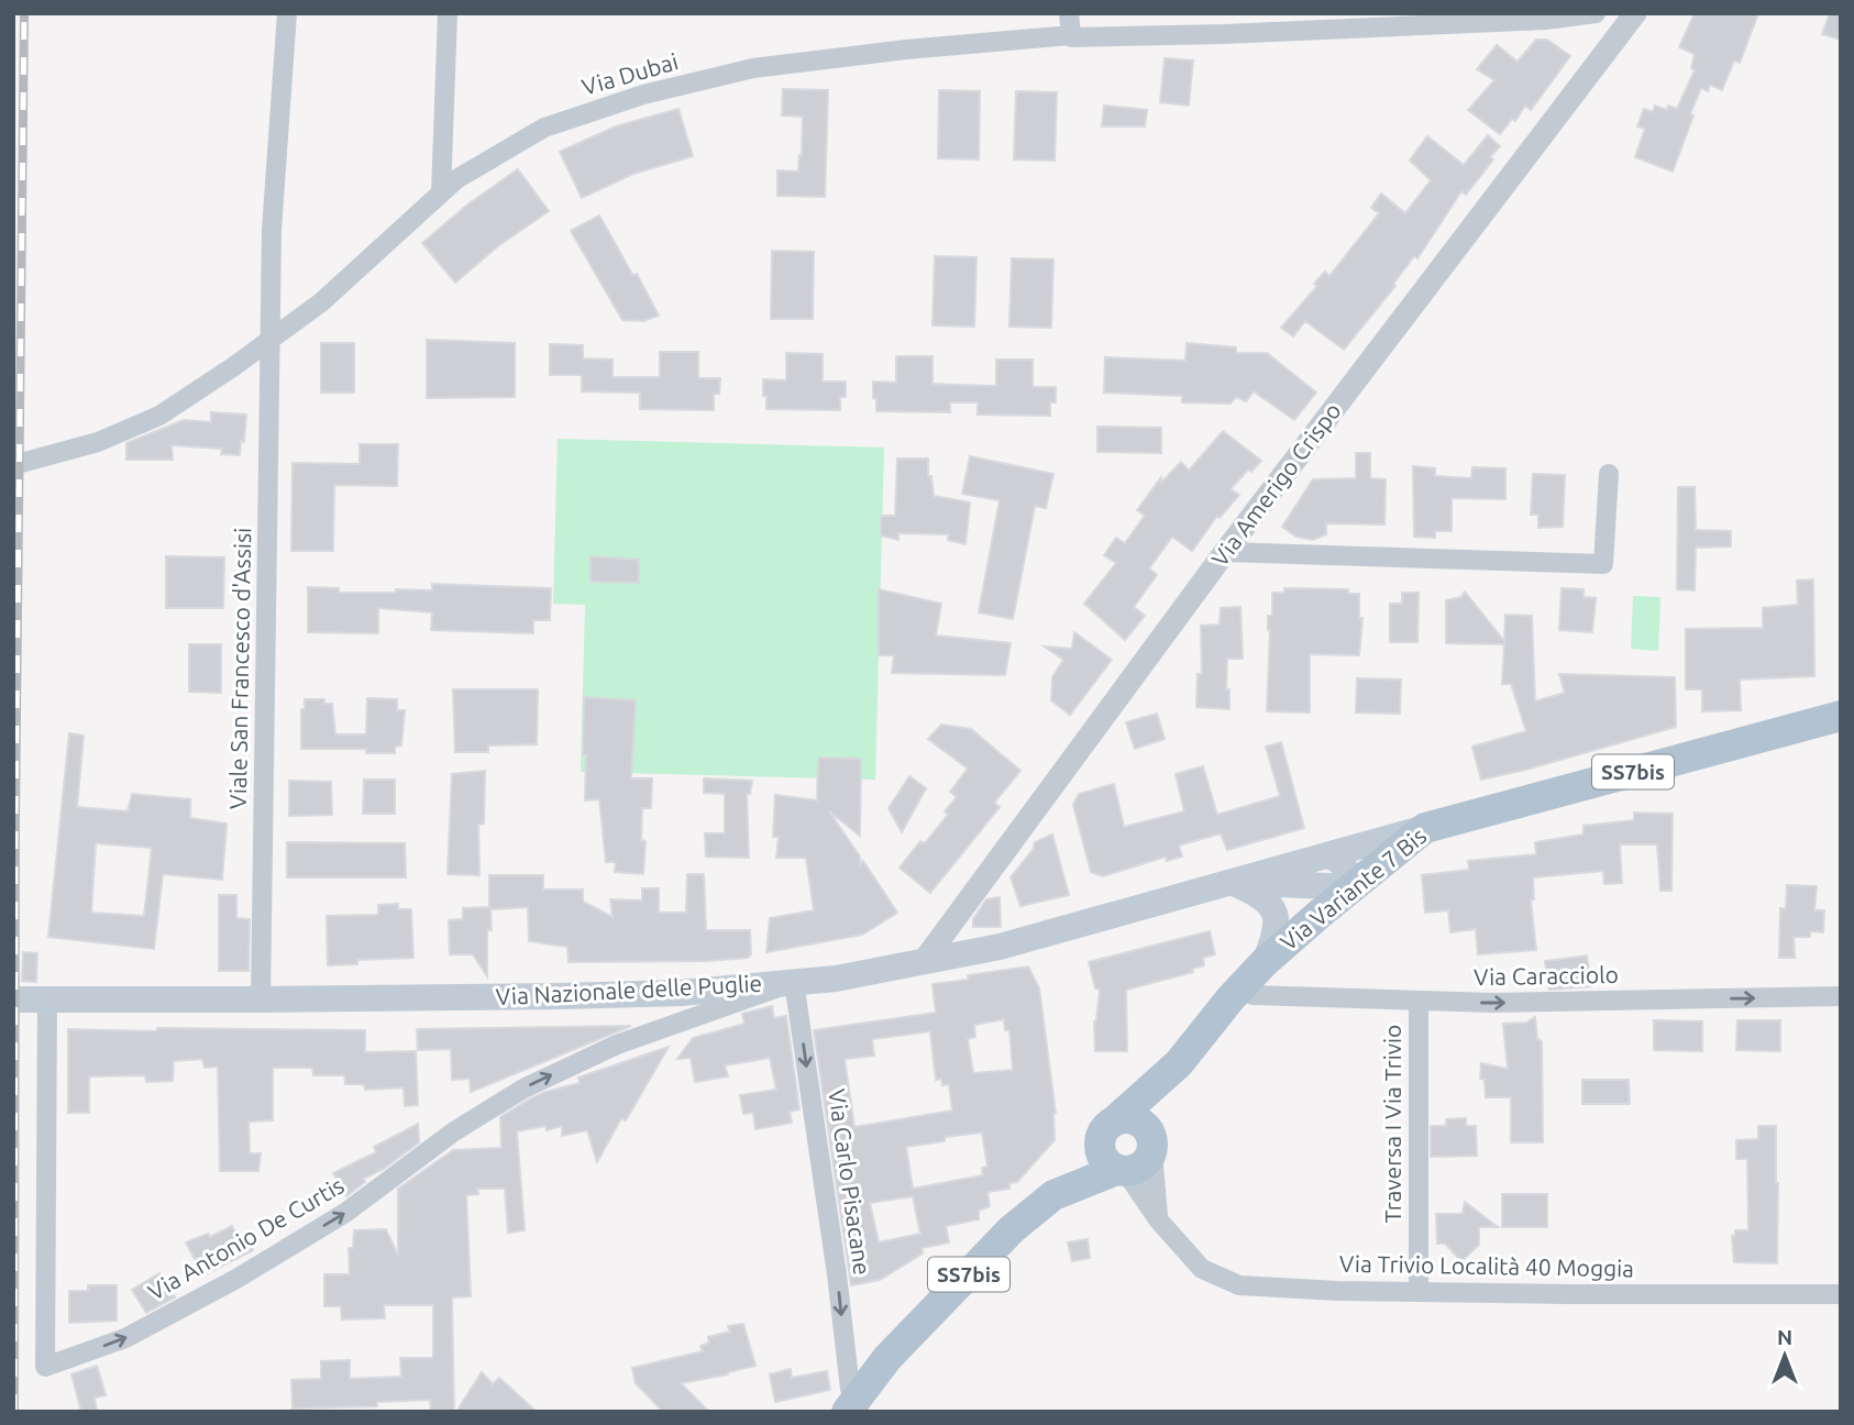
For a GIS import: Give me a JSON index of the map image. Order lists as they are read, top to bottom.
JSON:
{
  "streets": {
    "main road": ["SS7bis", "Via Variante 7 Bis", "Via Nazionale delle Puglie"],
    "street": [
      "Via Dubai",
      "Via Amerigo Crispo",
      "Viale San Francesco d'Assisi",
      "Via Caracciolo",
      "Traversa I Via Trivio",
      "Via Carlo Pisacane",
      "Via Antonio De Curtis",
      "Via Trivio Località 40 Moggia"
    ]
  },
  "crossings": [
    ["Via Dubai", "Viale San Francesco d'Assisi"],
    ["Via Amerigo Crispo", "Via Nazionale delle Puglie"],
    ["Viale San Francesco d'Assisi", "Via Nazionale delle Puglie"],
    ["SS7bis", "Via Variante 7 Bis"],
    ["SS7bis", "Via Trivio Località 40 Moggia"],
    ["Via Variante 7 Bis", "Via Nazionale delle Puglie"],
    ["Via Variante 7 Bis", "Via Carlo Pisacane"],
    ["Via Variante 7 Bis", "Via Trivio Località 40 Moggia"],
    ["Via Caracciolo", "Traversa I Via Trivio"],
    ["Via Nazionale delle Puglie", "Via Carlo Pisacane"],
    ["Via Nazionale delle Puglie", "Via Antonio De Curtis"],
    ["Traversa I Via Trivio", "Via Trivio Località 40 Moggia"],
    ["Via Carlo Pisacane", "Via Antonio De Curtis"]
  ],
  "one_way": ["Via Caracciolo", "Via Carlo Pisacane"],
  "north": "top"
}
